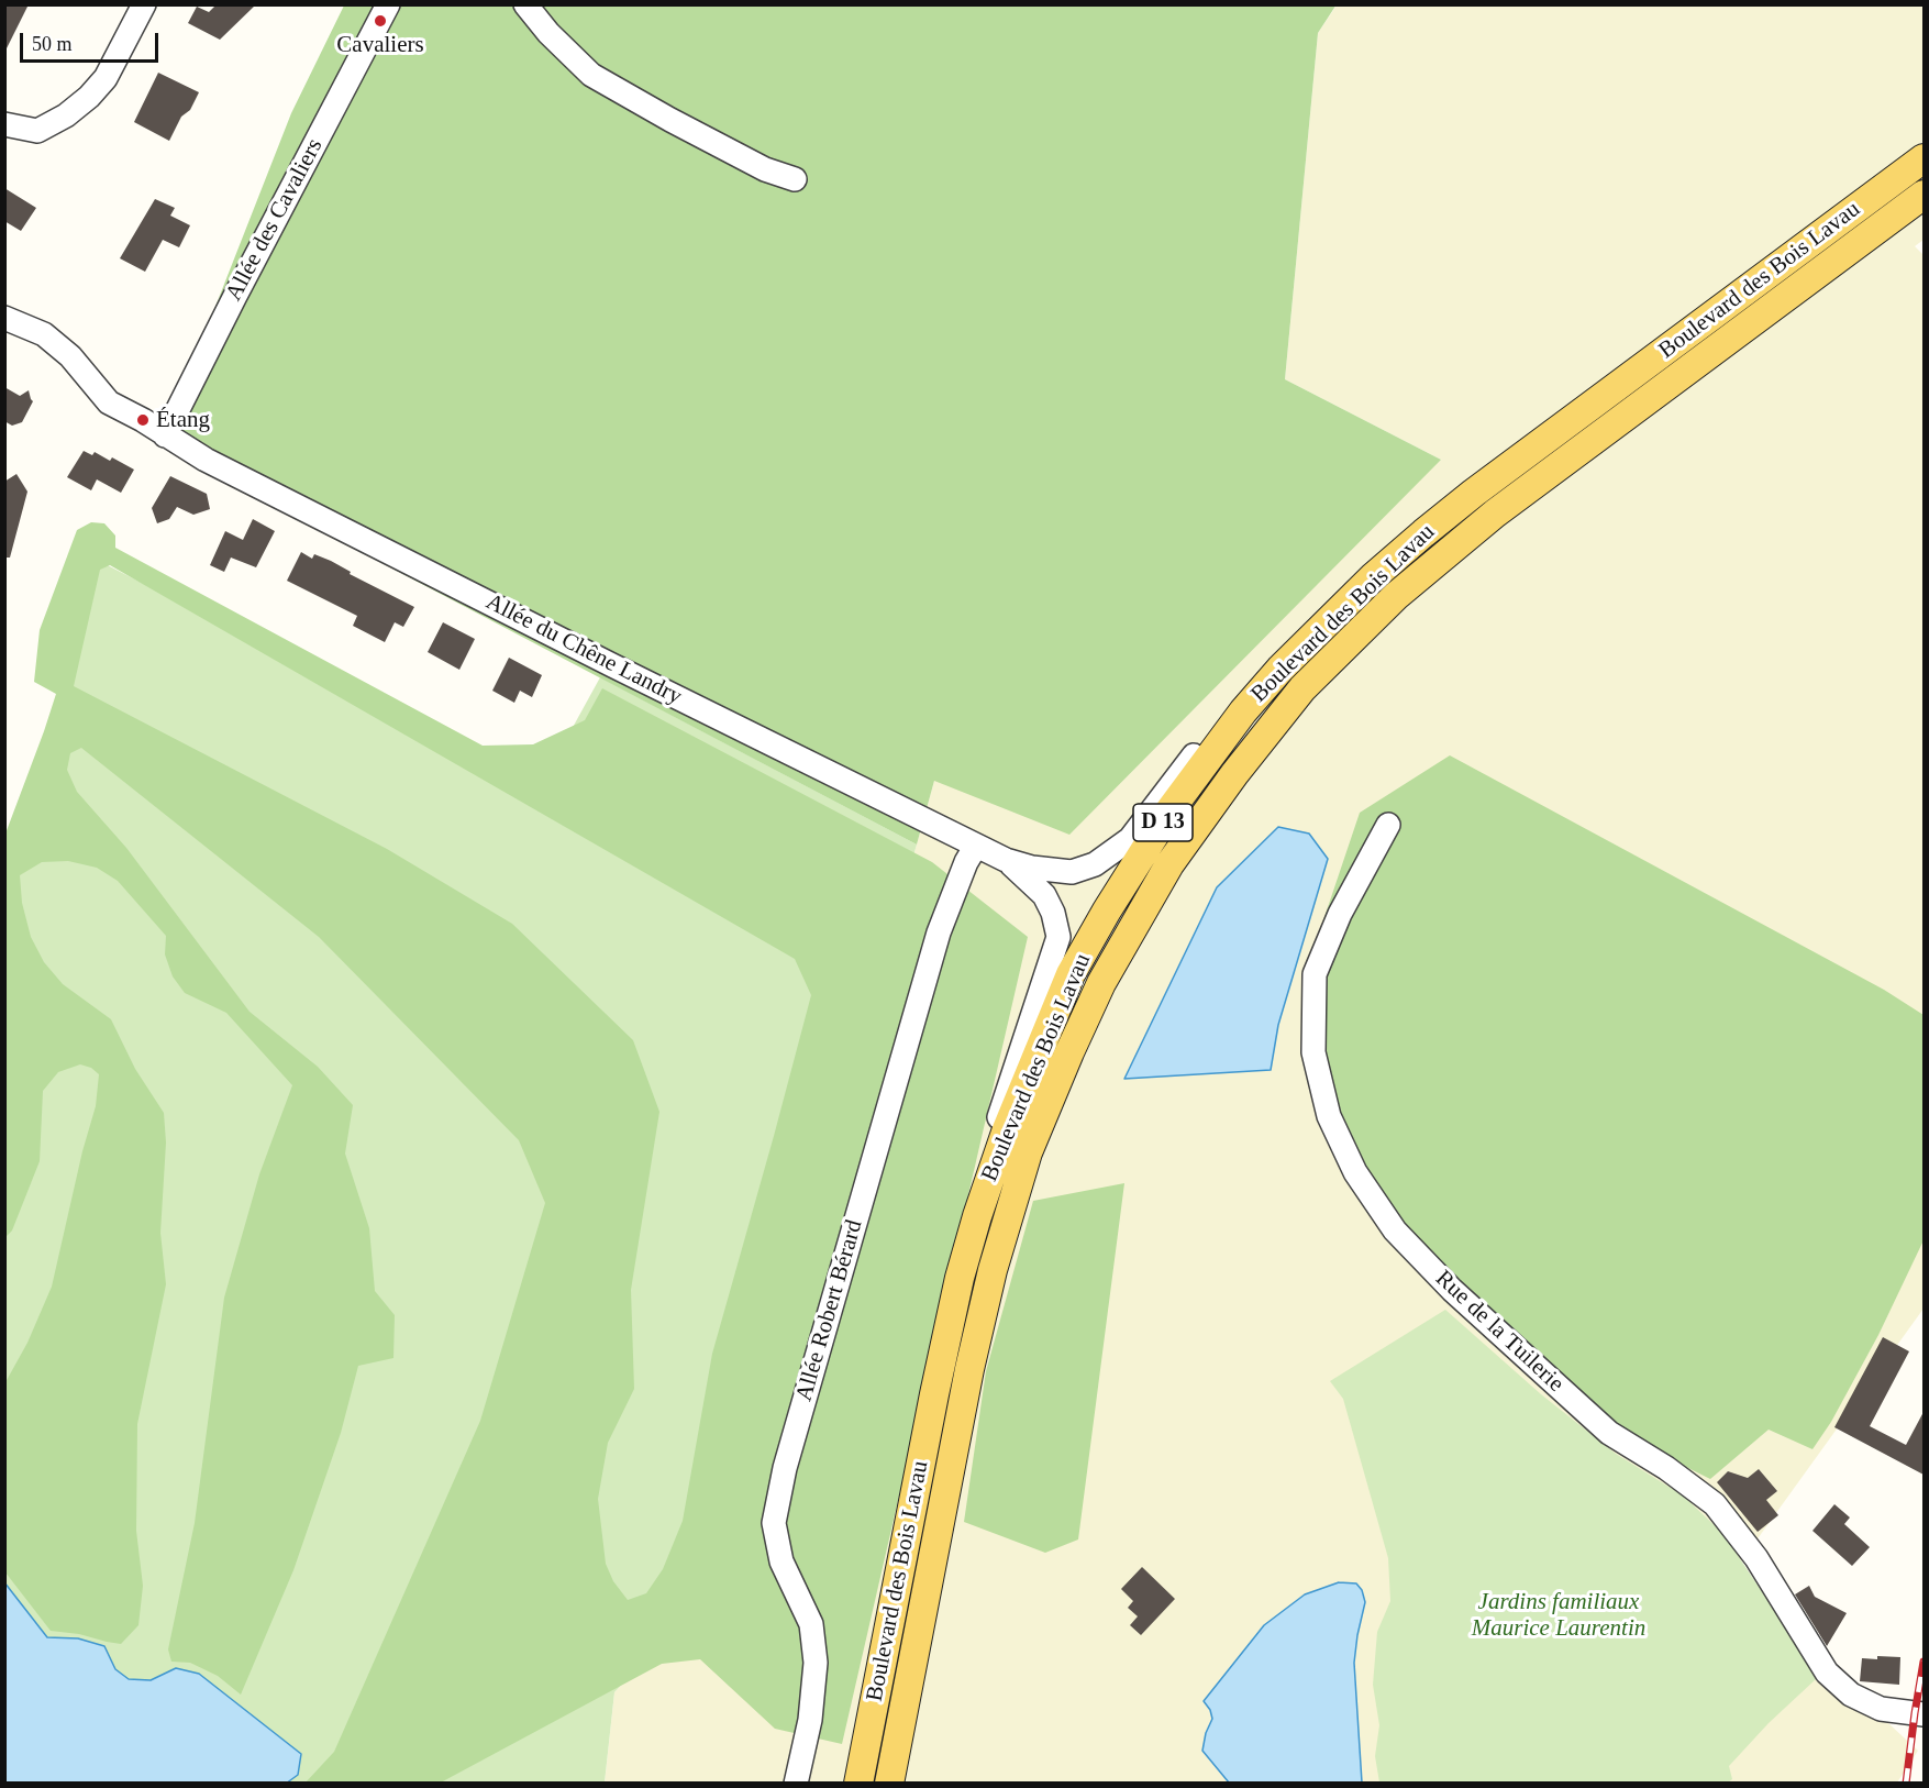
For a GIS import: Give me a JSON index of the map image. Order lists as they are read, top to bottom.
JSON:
{
  "streets": {
    "main road": ["Boulevard des Bois Lavau", "D 13"],
    "street": [
      "Allée des Cavaliers",
      "Allée du Chêne Landry",
      "Allée Robert Bérard",
      "Rue de la Tuilerie"
    ]
  },
  "crossings": [
    ["Allée des Cavaliers", "Allée du Chêne Landry"],
    ["Boulevard des Bois Lavau", "Allée du Chêne Landry"],
    ["Allée du Chêne Landry", "Allée Robert Bérard"]
  ],
  "parks": ["Jardins familiaux Maurice Laurentin"],
  "places": ["Cavaliers", "Étang"],
  "scale_bar": "50 m"
}
